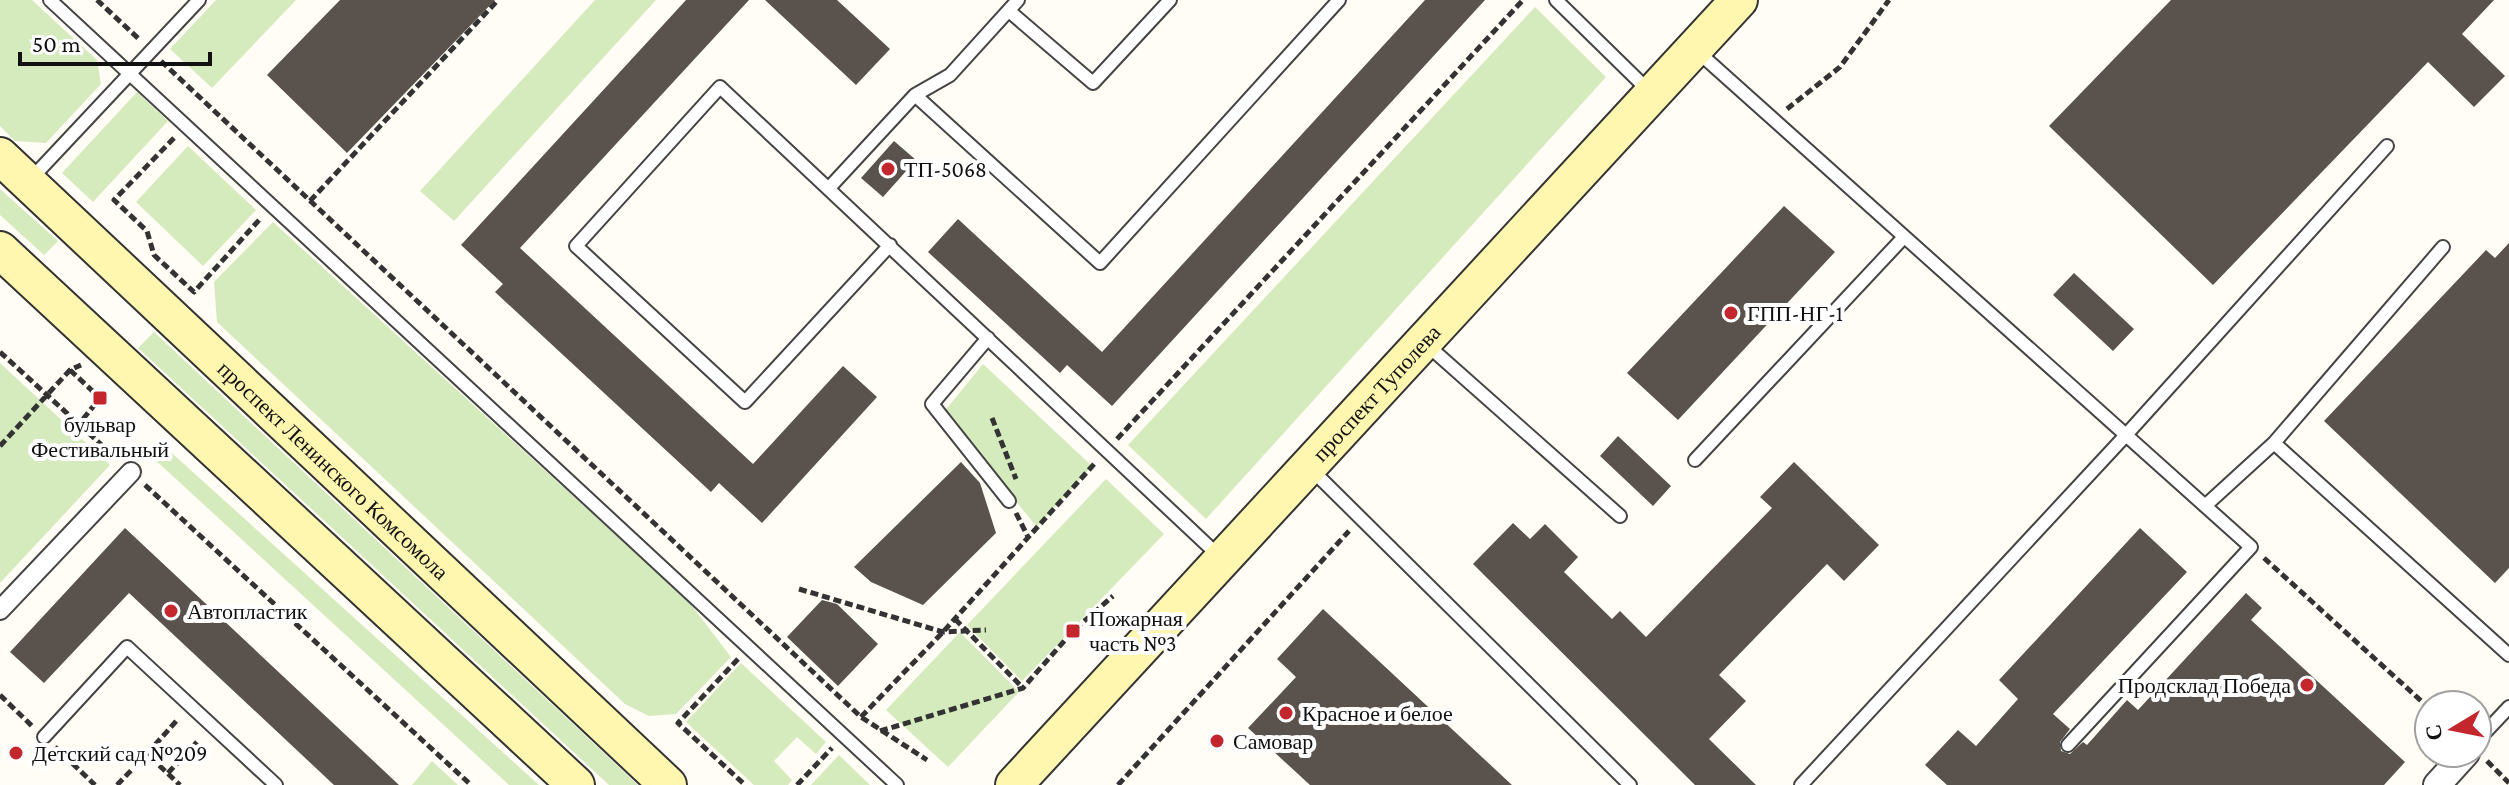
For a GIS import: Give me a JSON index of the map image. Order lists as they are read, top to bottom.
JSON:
{
  "streets": {
    "main road": ["проспект Туполева", "проспект Ленинского Комсомола"]
  },
  "places": {
    "other": [
      "ТП-5068",
      "ГПП-НГ-1",
      "Автопластик",
      "Продсклад Победа",
      "Красное и белое",
      "Самовар",
      "Детский сад №209"
    ],
    "transit": ["бульвар Фестивальный", "Пожарная часть №3"]
  },
  "scale_bar": "50 m",
  "north": "left"
}
